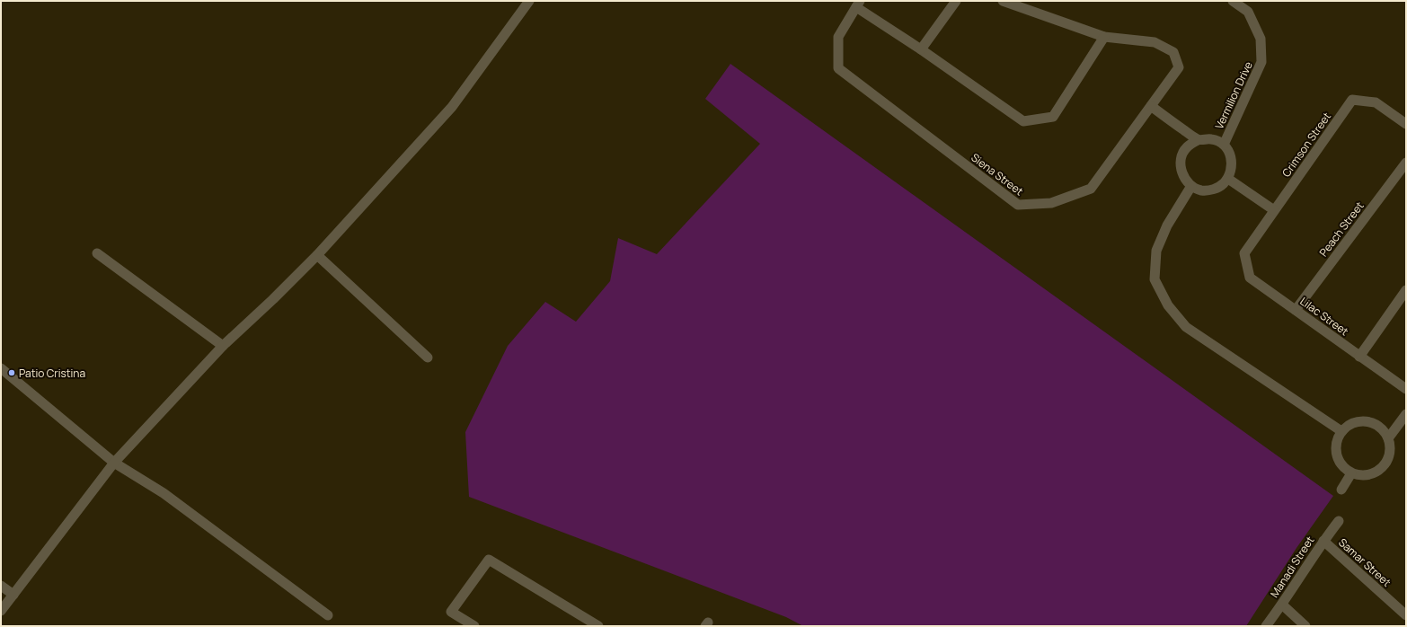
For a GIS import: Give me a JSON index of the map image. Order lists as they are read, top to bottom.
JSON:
{
  "streets": {
    "street": [
      "Vermilion Drive",
      "Crimson Street",
      "Siena Street",
      "Peach Street",
      "Lilac Street",
      "Samar Street",
      "Manadi Street"
    ]
  },
  "crossings": [
    ["Crimson Street", "Lilac Street"],
    ["Peach Street", "Lilac Street"],
    ["Samar Street", "Manadi Street"]
  ],
  "places": ["Patio Cristina"]
}
